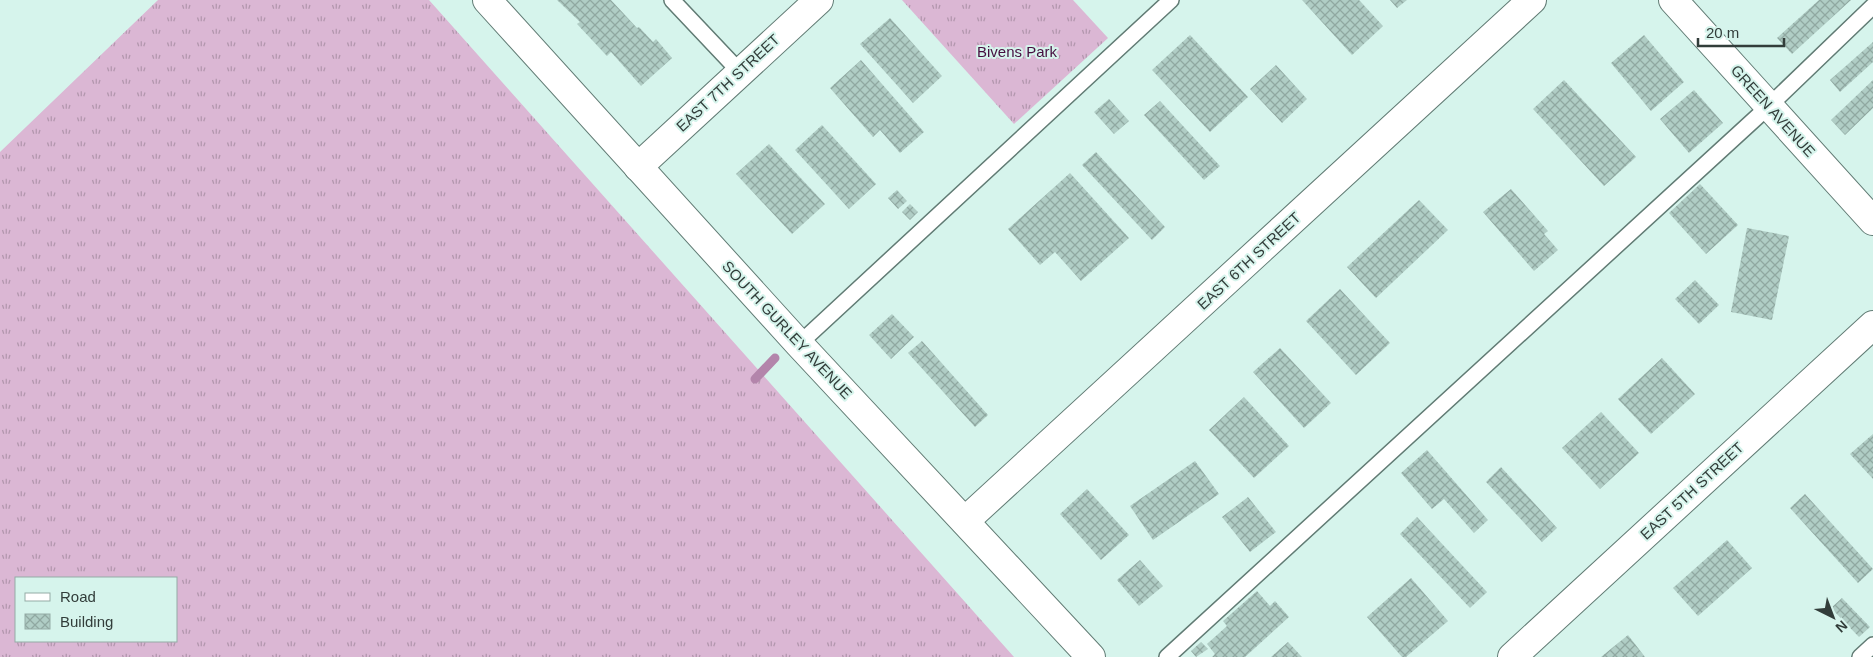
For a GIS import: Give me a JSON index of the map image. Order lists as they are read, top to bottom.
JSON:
{
  "streets": {
    "street": [
      "EAST 7TH STREET",
      "GREEN AVENUE",
      "EAST 6TH STREET",
      "SOUTH GURLEY AVENUE",
      "EAST 5TH STREET"
    ]
  },
  "crossings": [
    ["EAST 7TH STREET", "SOUTH GURLEY AVENUE"],
    ["EAST 6TH STREET", "SOUTH GURLEY AVENUE"]
  ],
  "parks": ["Bivens Park"],
  "legend": ["Road", "Building"],
  "scale_bar": "20 m",
  "north": "bottom right"
}
